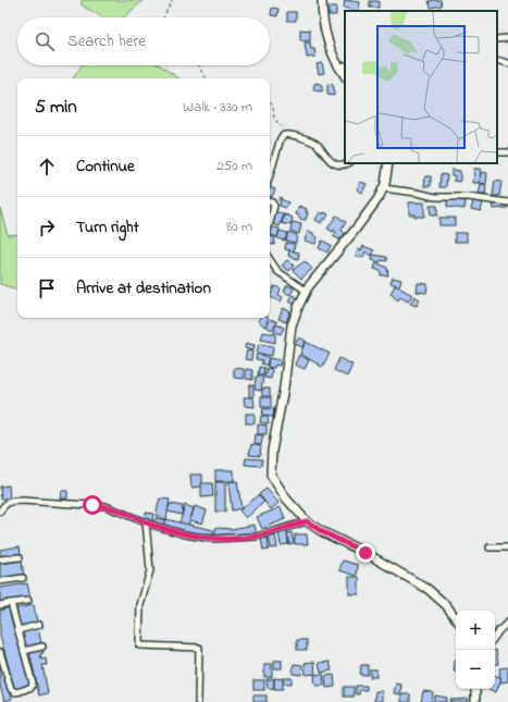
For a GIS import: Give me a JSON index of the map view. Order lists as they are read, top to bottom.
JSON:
{
  "page": {
    "search": "Search here",
    "heading": ["5 min", "Walk · 330 m"],
    "list": [
      ["Continue", "250 m"],
      ["Turn right", "80 m"],
      "Arrive at destination"
    ],
    "map_buttons": ["+", "−"]
  }
}
